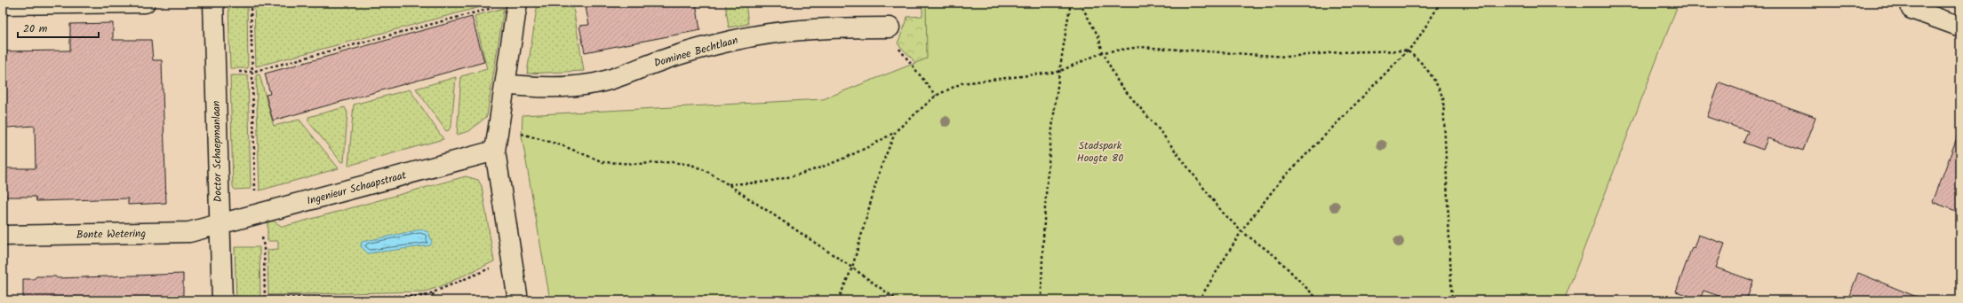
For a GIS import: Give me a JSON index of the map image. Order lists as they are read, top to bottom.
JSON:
{
  "streets": {
    "street": [
      "Dominee Bechtlaan",
      "Doctor Schaepmanlaan",
      "Ingenieur Schaapstraat",
      "Bonte Wetering"
    ]
  },
  "crossings": [
    ["Doctor Schaepmanlaan", "Ingenieur Schaapstraat"],
    ["Doctor Schaepmanlaan", "Bonte Wetering"],
    ["Ingenieur Schaapstraat", "Bonte Wetering"]
  ],
  "parks": ["Stadspark Hoogte 80"],
  "scale_bar": "20 m"
}
